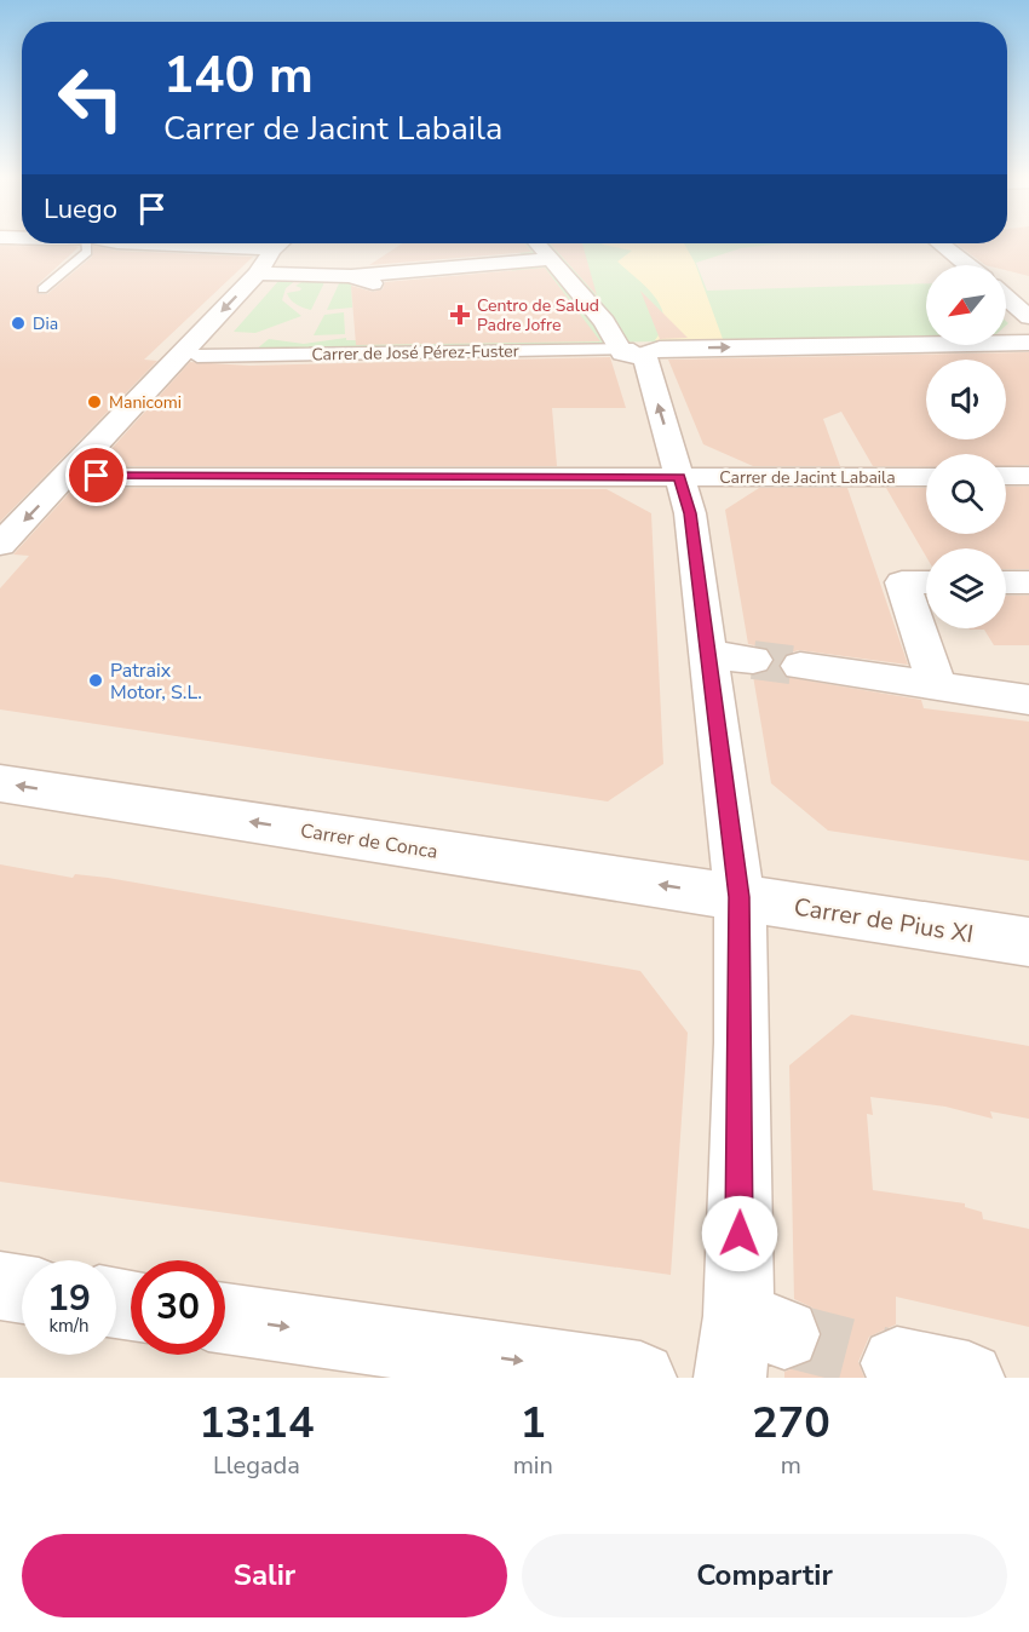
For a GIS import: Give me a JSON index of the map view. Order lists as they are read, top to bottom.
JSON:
{
  "streets": {
    "street": [
      "Carrer de José Pérez-Fuster",
      "Carrer de Jacint Labaila",
      "Carrer de Conca",
      "Carrer de Pius XI"
    ]
  },
  "crossings": [
    ["Carrer de Conca", "Carrer de Pius XI"]
  ],
  "one_way": ["Carrer de Conca"],
  "places": {
    "health": ["Centro de Salud Padre Jofre"],
    "other": ["Dia", "Manicomi", "Patraix Motor, S.L."]
  },
  "north": "bottom left",
  "page": {
    "turn": ["140 m", "Carrer de Jacint Labaila"],
    "then": "Luego",
    "speed": "19 km/h",
    "limit": "30",
    "eta": [
      "13:14",
      "Llegada",
      "1",
      "min",
      "270",
      "m"
    ],
    "buttons": ["Salir", "Compartir"]
  }
}
